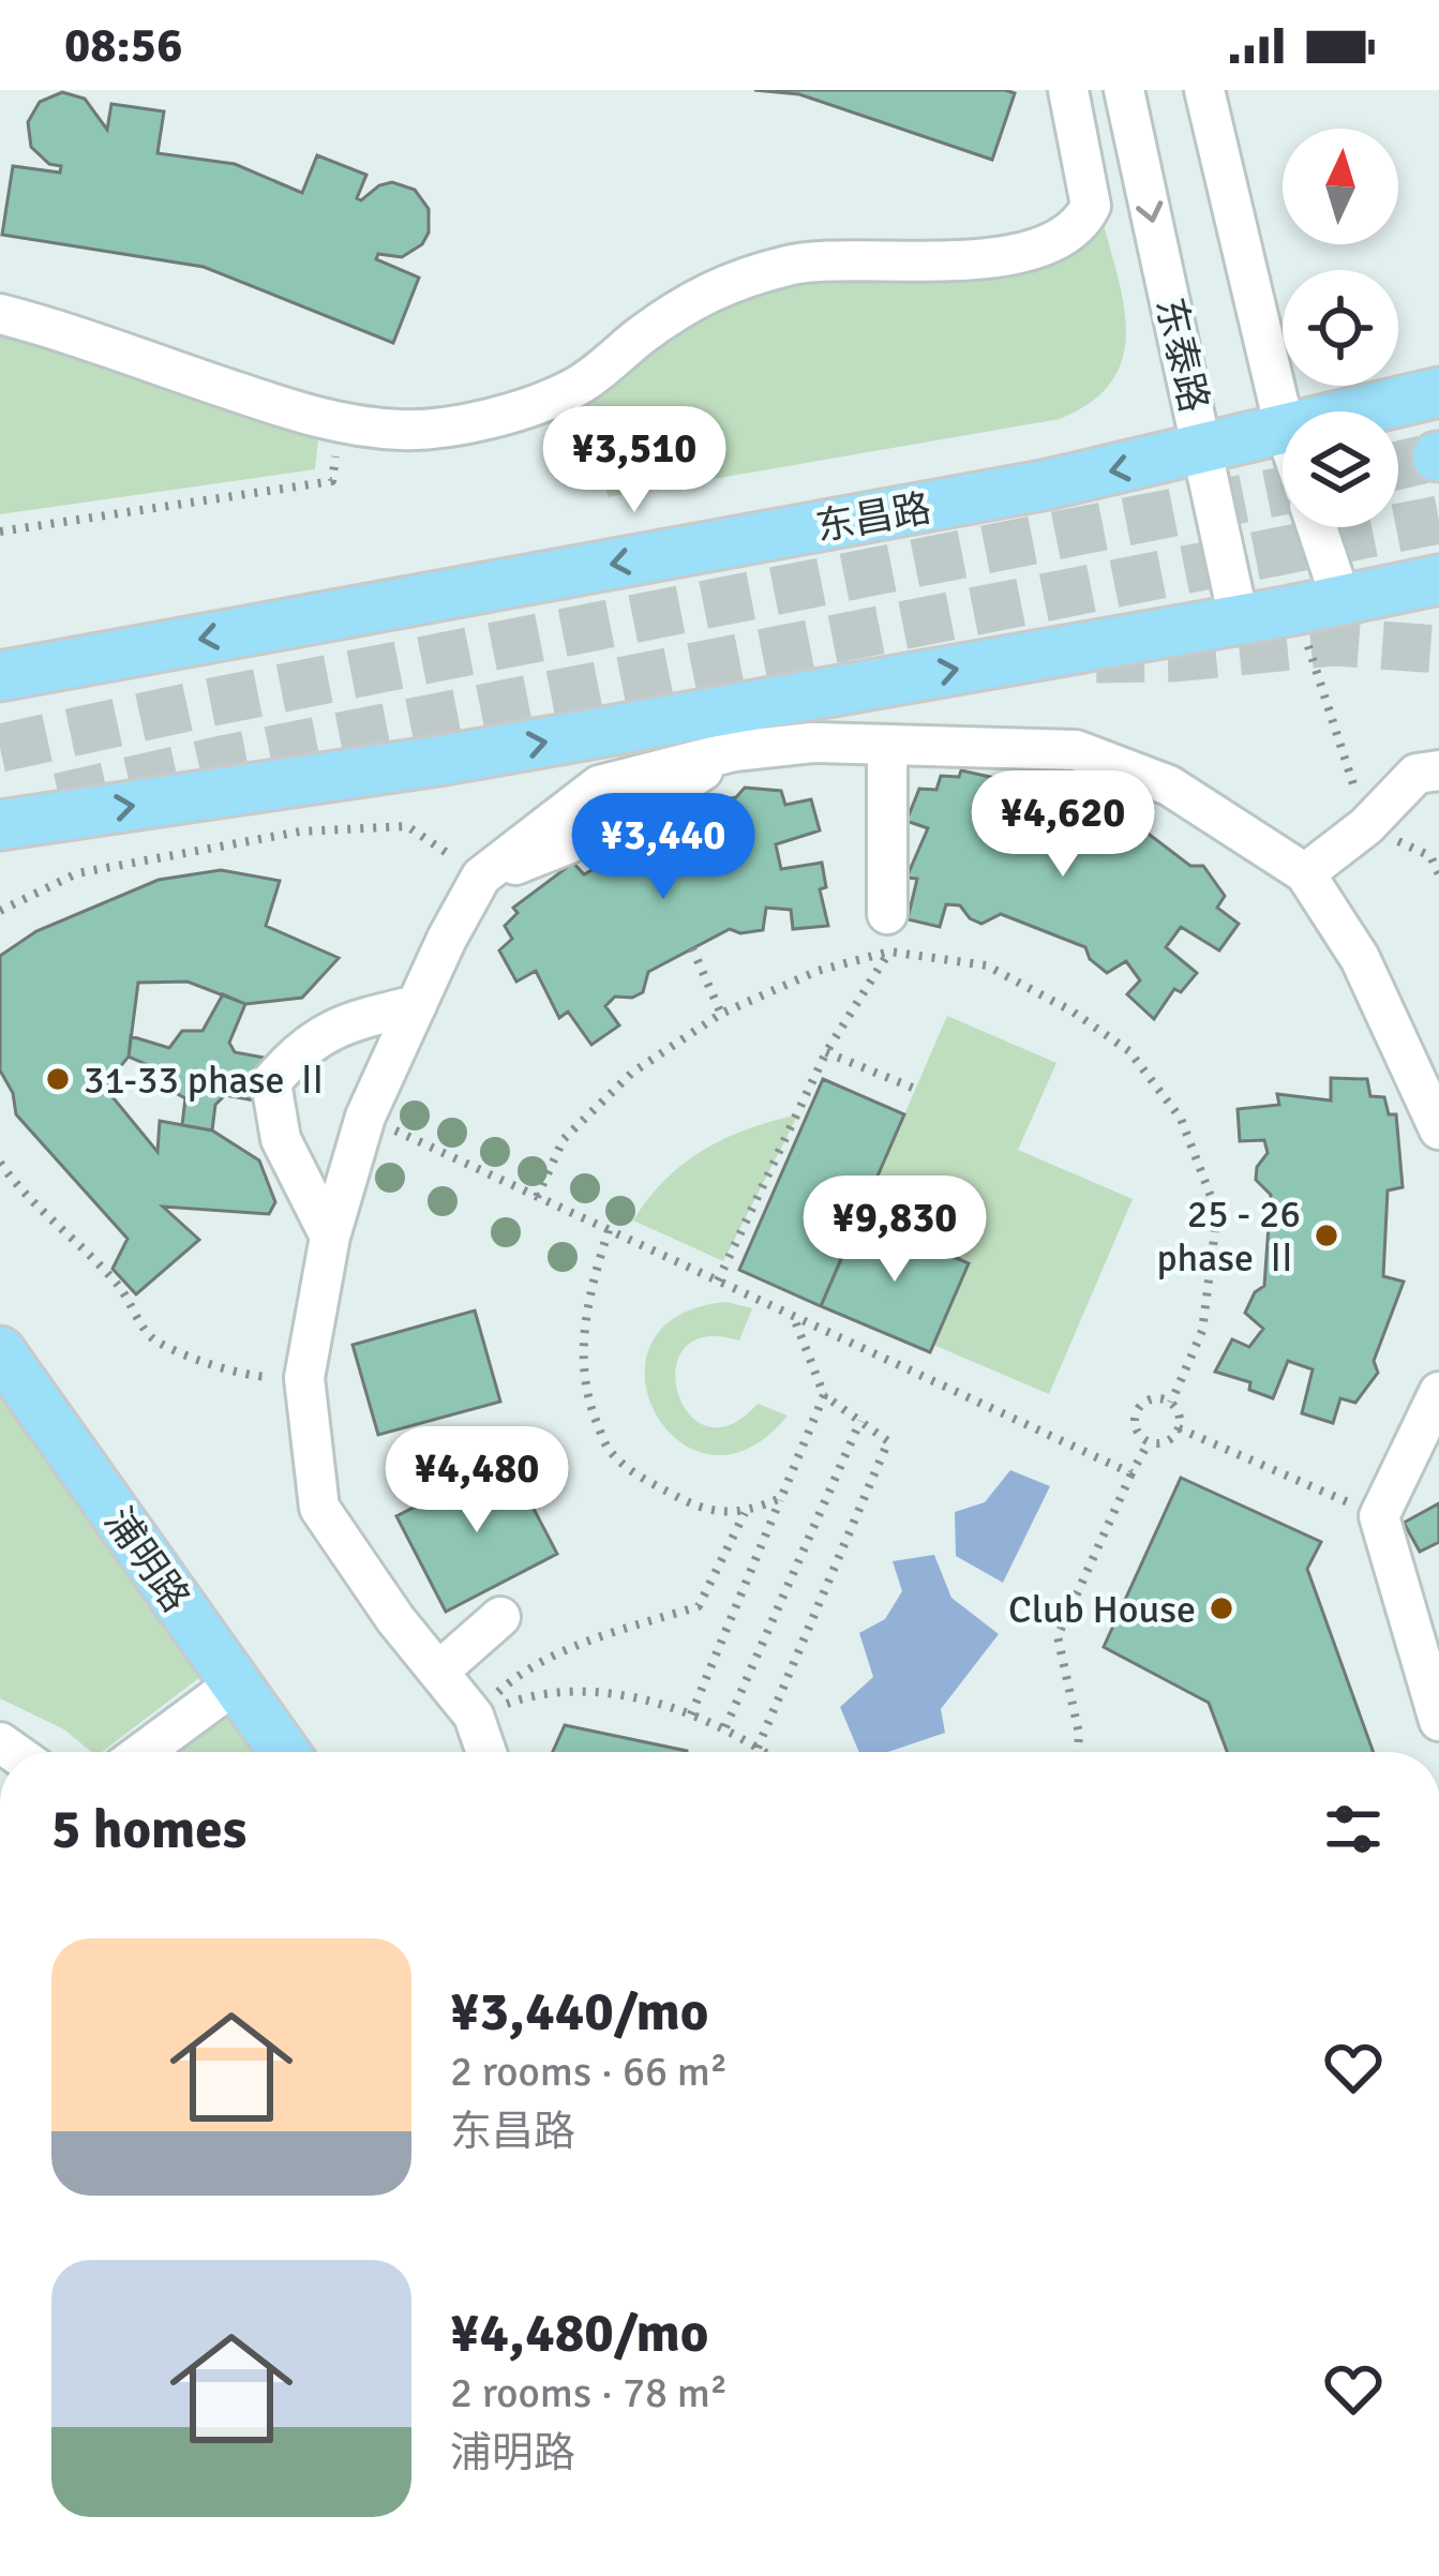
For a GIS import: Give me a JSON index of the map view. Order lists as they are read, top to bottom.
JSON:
{
  "streets": {
    "main road": ["东昌路", "浦明路"],
    "street": ["东泰路"]
  },
  "crossings": [
    ["东泰路", "东昌路"]
  ],
  "places": ["31-33 phase Ⅱ", "25 - 26 phase Ⅱ", "Club House"],
  "north": "top",
  "page": {
    "status": "08:56",
    "price": [
      "¥3,510",
      "¥4,620",
      "¥3,440",
      "¥9,830",
      "¥4,480"
    ],
    "heading": "5 homes",
    "list": [
      {
        "name": "¥3,440/mo",
        "note": "2 rooms · 66 m² · 东昌路"
      },
      {
        "name": "¥4,480/mo",
        "note": "2 rooms · 78 m² · 浦明路"
      }
    ]
  }
}
